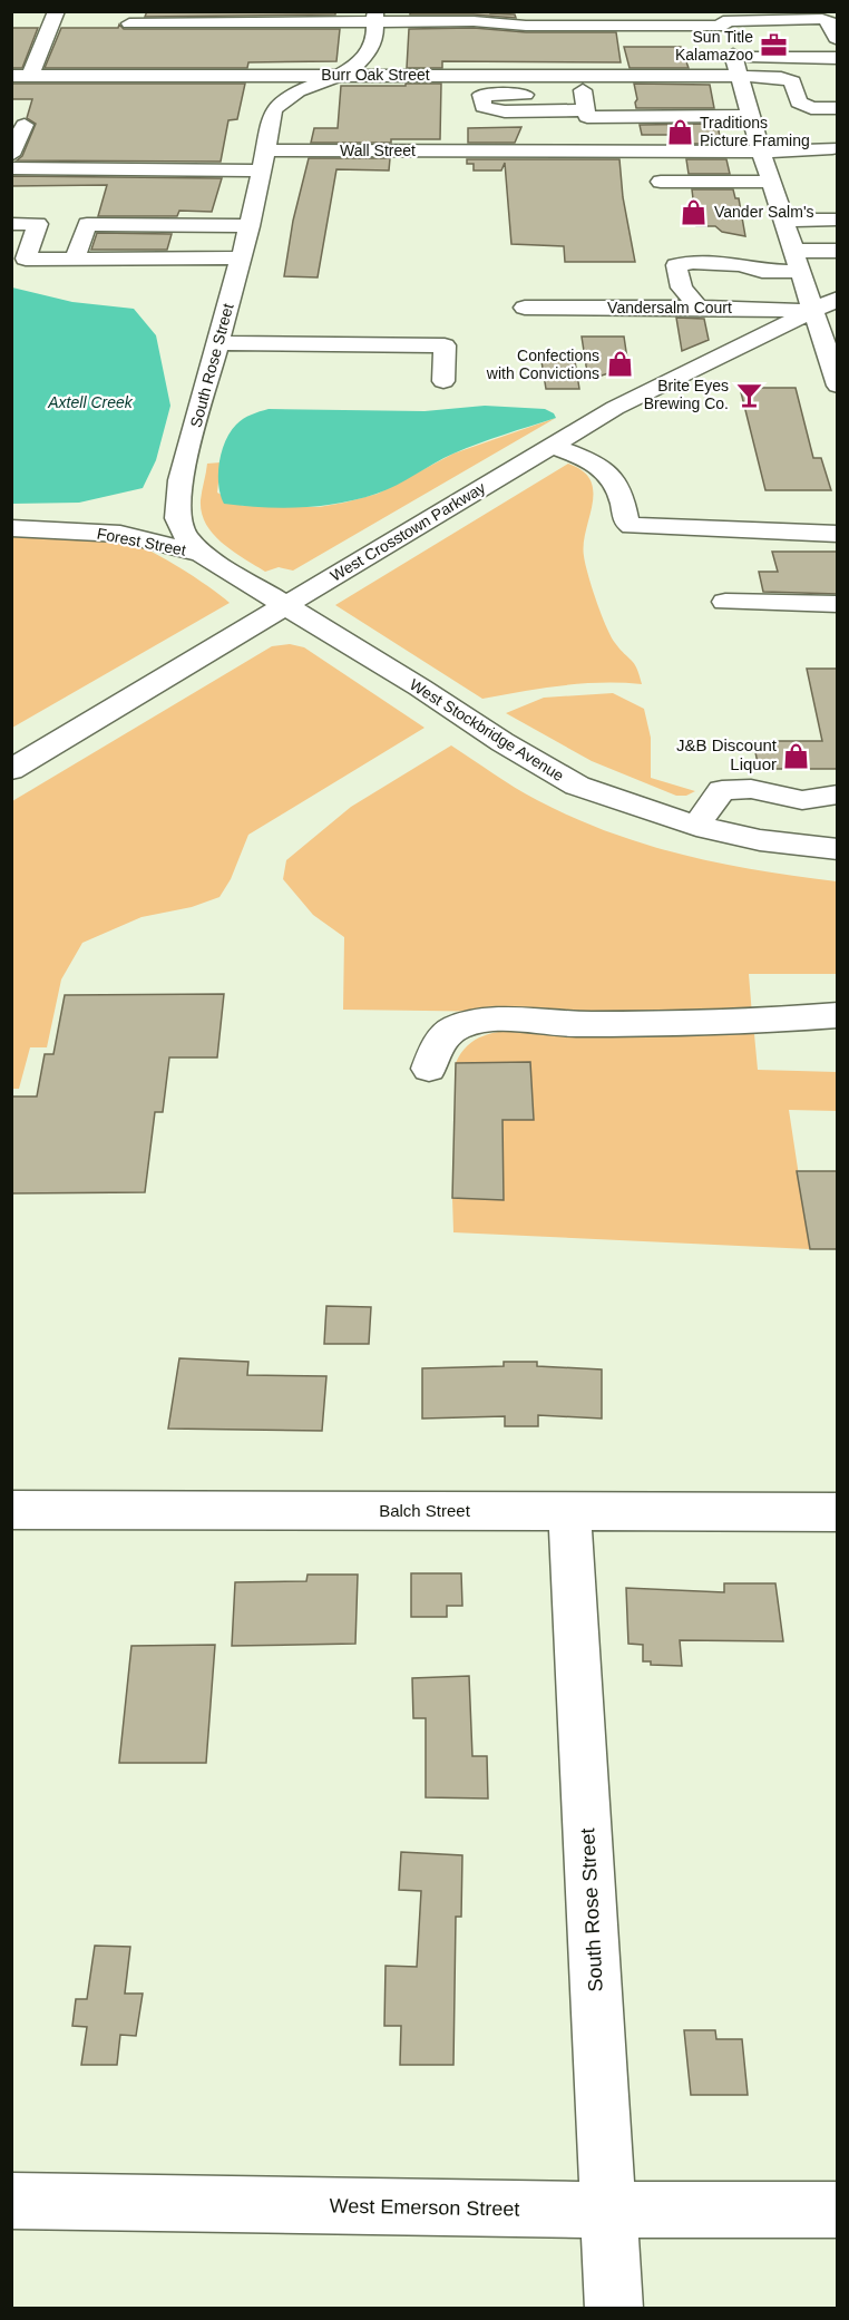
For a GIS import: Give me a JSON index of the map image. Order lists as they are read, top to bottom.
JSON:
{
  "streets": {
    "street": [
      "Burr Oak Street",
      "Wall Street",
      "Vandersalm Court",
      "South Rose Street",
      "West Crosstown Parkway",
      "Forest Street",
      "West Stockbridge Avenue",
      "Balch Street",
      "West Emerson Street"
    ]
  },
  "crossings": [
    ["Burr Oak Street", "South Rose Street"],
    ["Wall Street", "South Rose Street"],
    ["Vandersalm Court", "West Crosstown Parkway"],
    ["South Rose Street", "Forest Street"],
    ["South Rose Street", "West Stockbridge Avenue"],
    ["South Rose Street", "Balch Street"],
    ["South Rose Street", "West Emerson Street"],
    ["West Crosstown Parkway", "West Stockbridge Avenue"],
    ["Forest Street", "West Stockbridge Avenue"]
  ],
  "water": ["Axtell Creek"],
  "places": {
    "office": ["Sun Title Kalamazoo"],
    "shop": [
      "Traditions Picture Framing",
      "Vander Salm's",
      "Confections with Convictions",
      "J&B Discount Liquor"
    ],
    "bar": ["Brite Eyes Brewing Co."]
  }
}
